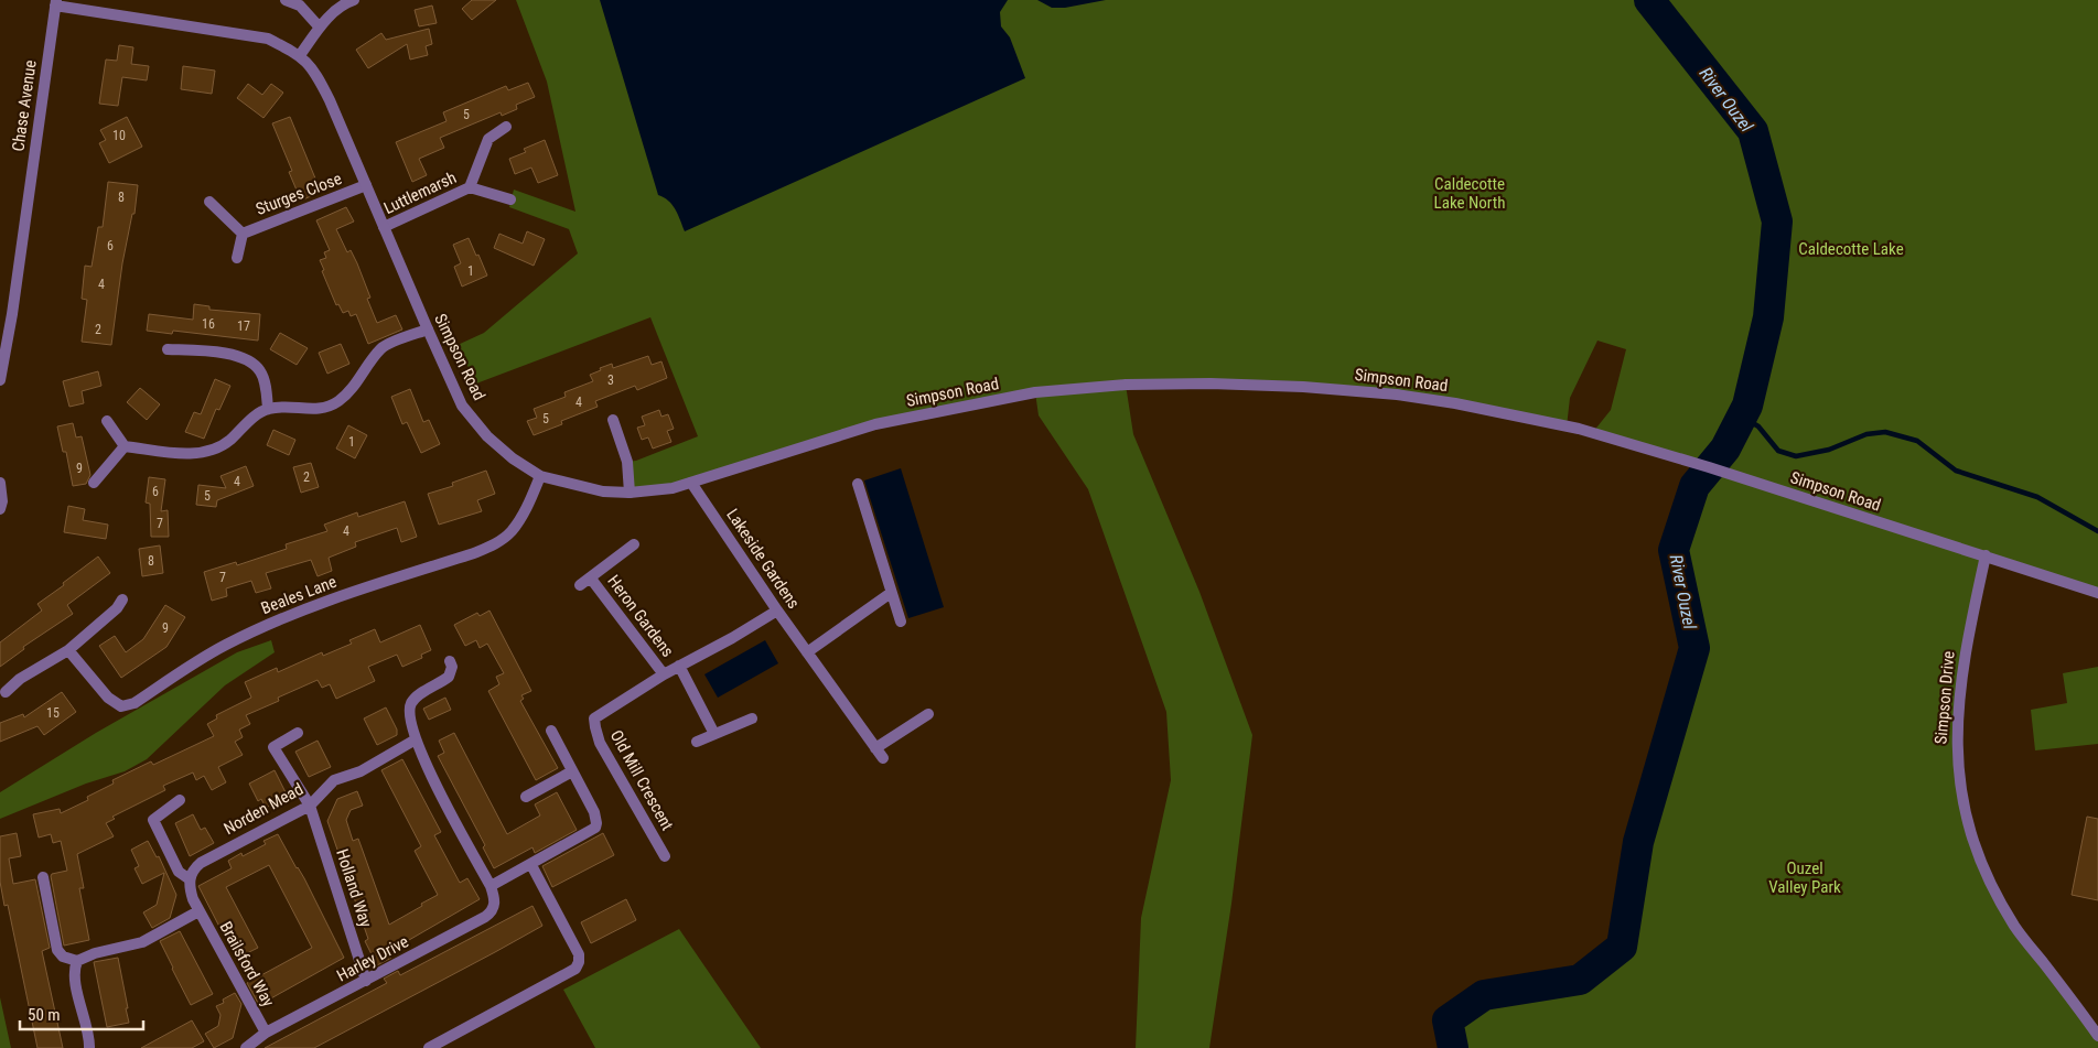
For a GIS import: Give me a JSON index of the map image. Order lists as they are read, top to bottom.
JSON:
{
  "streets": {
    "street": [
      "Chase Avenue",
      "Luttlemarsh",
      "Sturges Close",
      "Simpson Road",
      "Lakeside Gardens",
      "Beales Lane",
      "Heron Gardens",
      "Simpson Drive",
      "Old Mill Crescent",
      "Norden Mead",
      "Holland Way",
      "Harley Drive",
      "Brailsford Way"
    ]
  },
  "crossings": [
    ["Chase Avenue", "Simpson Road"],
    ["Luttlemarsh", "Simpson Road"],
    ["Sturges Close", "Simpson Road"],
    ["Simpson Road", "Lakeside Gardens"],
    ["Simpson Road", "Beales Lane"],
    ["Simpson Road", "Simpson Drive"],
    ["Lakeside Gardens", "Old Mill Crescent"],
    ["Heron Gardens", "Old Mill Crescent"],
    ["Norden Mead", "Holland Way"],
    ["Norden Mead", "Harley Drive"],
    ["Holland Way", "Harley Drive"],
    ["Harley Drive", "Brailsford Way"]
  ],
  "water": ["River Ouzel"],
  "parks": ["Caldecotte Lake North", "Caldecotte Lake", "Ouzel Valley Park"],
  "house_numbers": [
    "5",
    "10",
    "8",
    "6",
    "1",
    "4",
    "16",
    "17",
    "2",
    "3",
    "4",
    "5",
    "1",
    "9",
    "2",
    "4",
    "6",
    "5",
    "7",
    "4",
    "8",
    "7",
    "9",
    "15"
  ],
  "scale_bar": "50 m"
}
